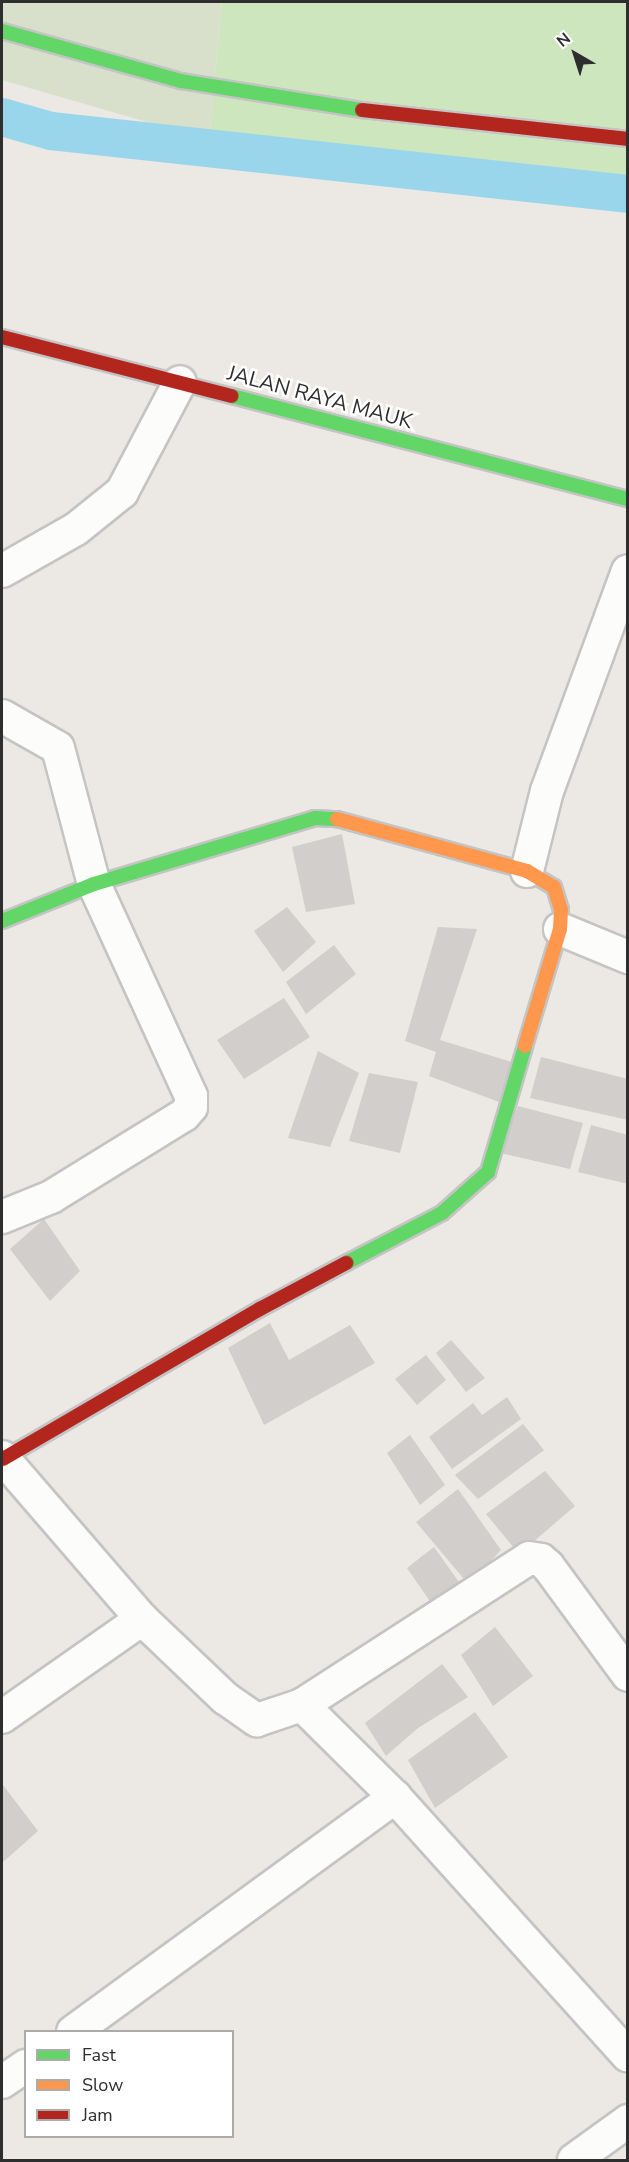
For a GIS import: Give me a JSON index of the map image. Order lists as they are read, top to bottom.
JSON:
{
  "streets": {
    "street": ["JALAN RAYA MAUK"]
  },
  "legend": ["Fast", "Slow", "Jam"],
  "north": "top left"
}
